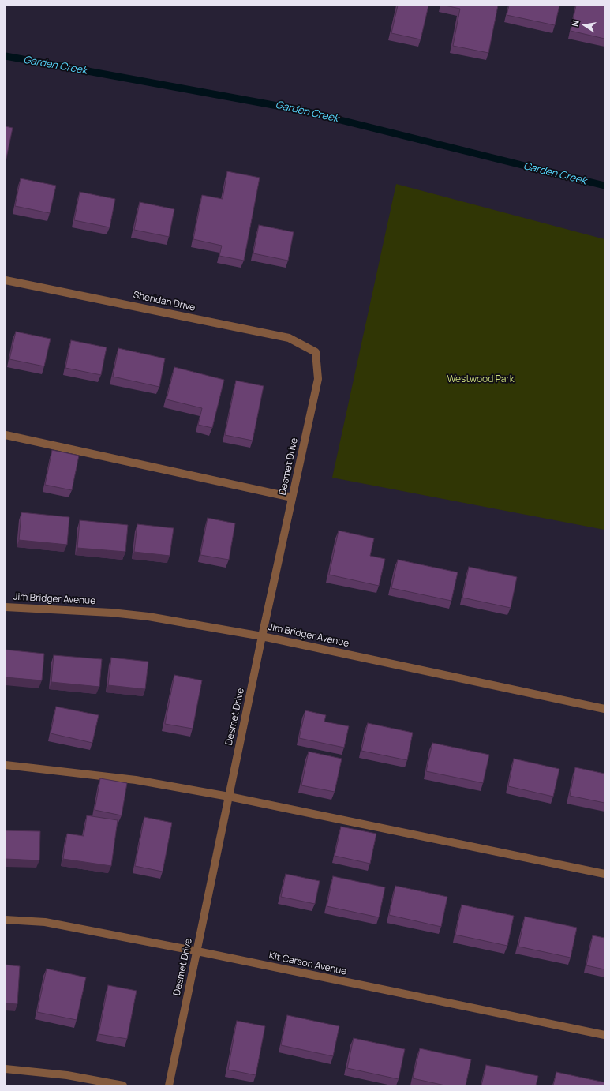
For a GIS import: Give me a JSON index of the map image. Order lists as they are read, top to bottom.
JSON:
{
  "streets": {
    "street": [
      "Sheridan Drive",
      "Desmet Drive",
      "Jim Bridger Avenue",
      "Kit Carson Avenue"
    ]
  },
  "crossings": [
    ["Sheridan Drive", "Desmet Drive"],
    ["Desmet Drive", "Jim Bridger Avenue"],
    ["Desmet Drive", "Kit Carson Avenue"]
  ],
  "water": ["Garden Creek"],
  "parks": ["Westwood Park"],
  "north": "left"
}
